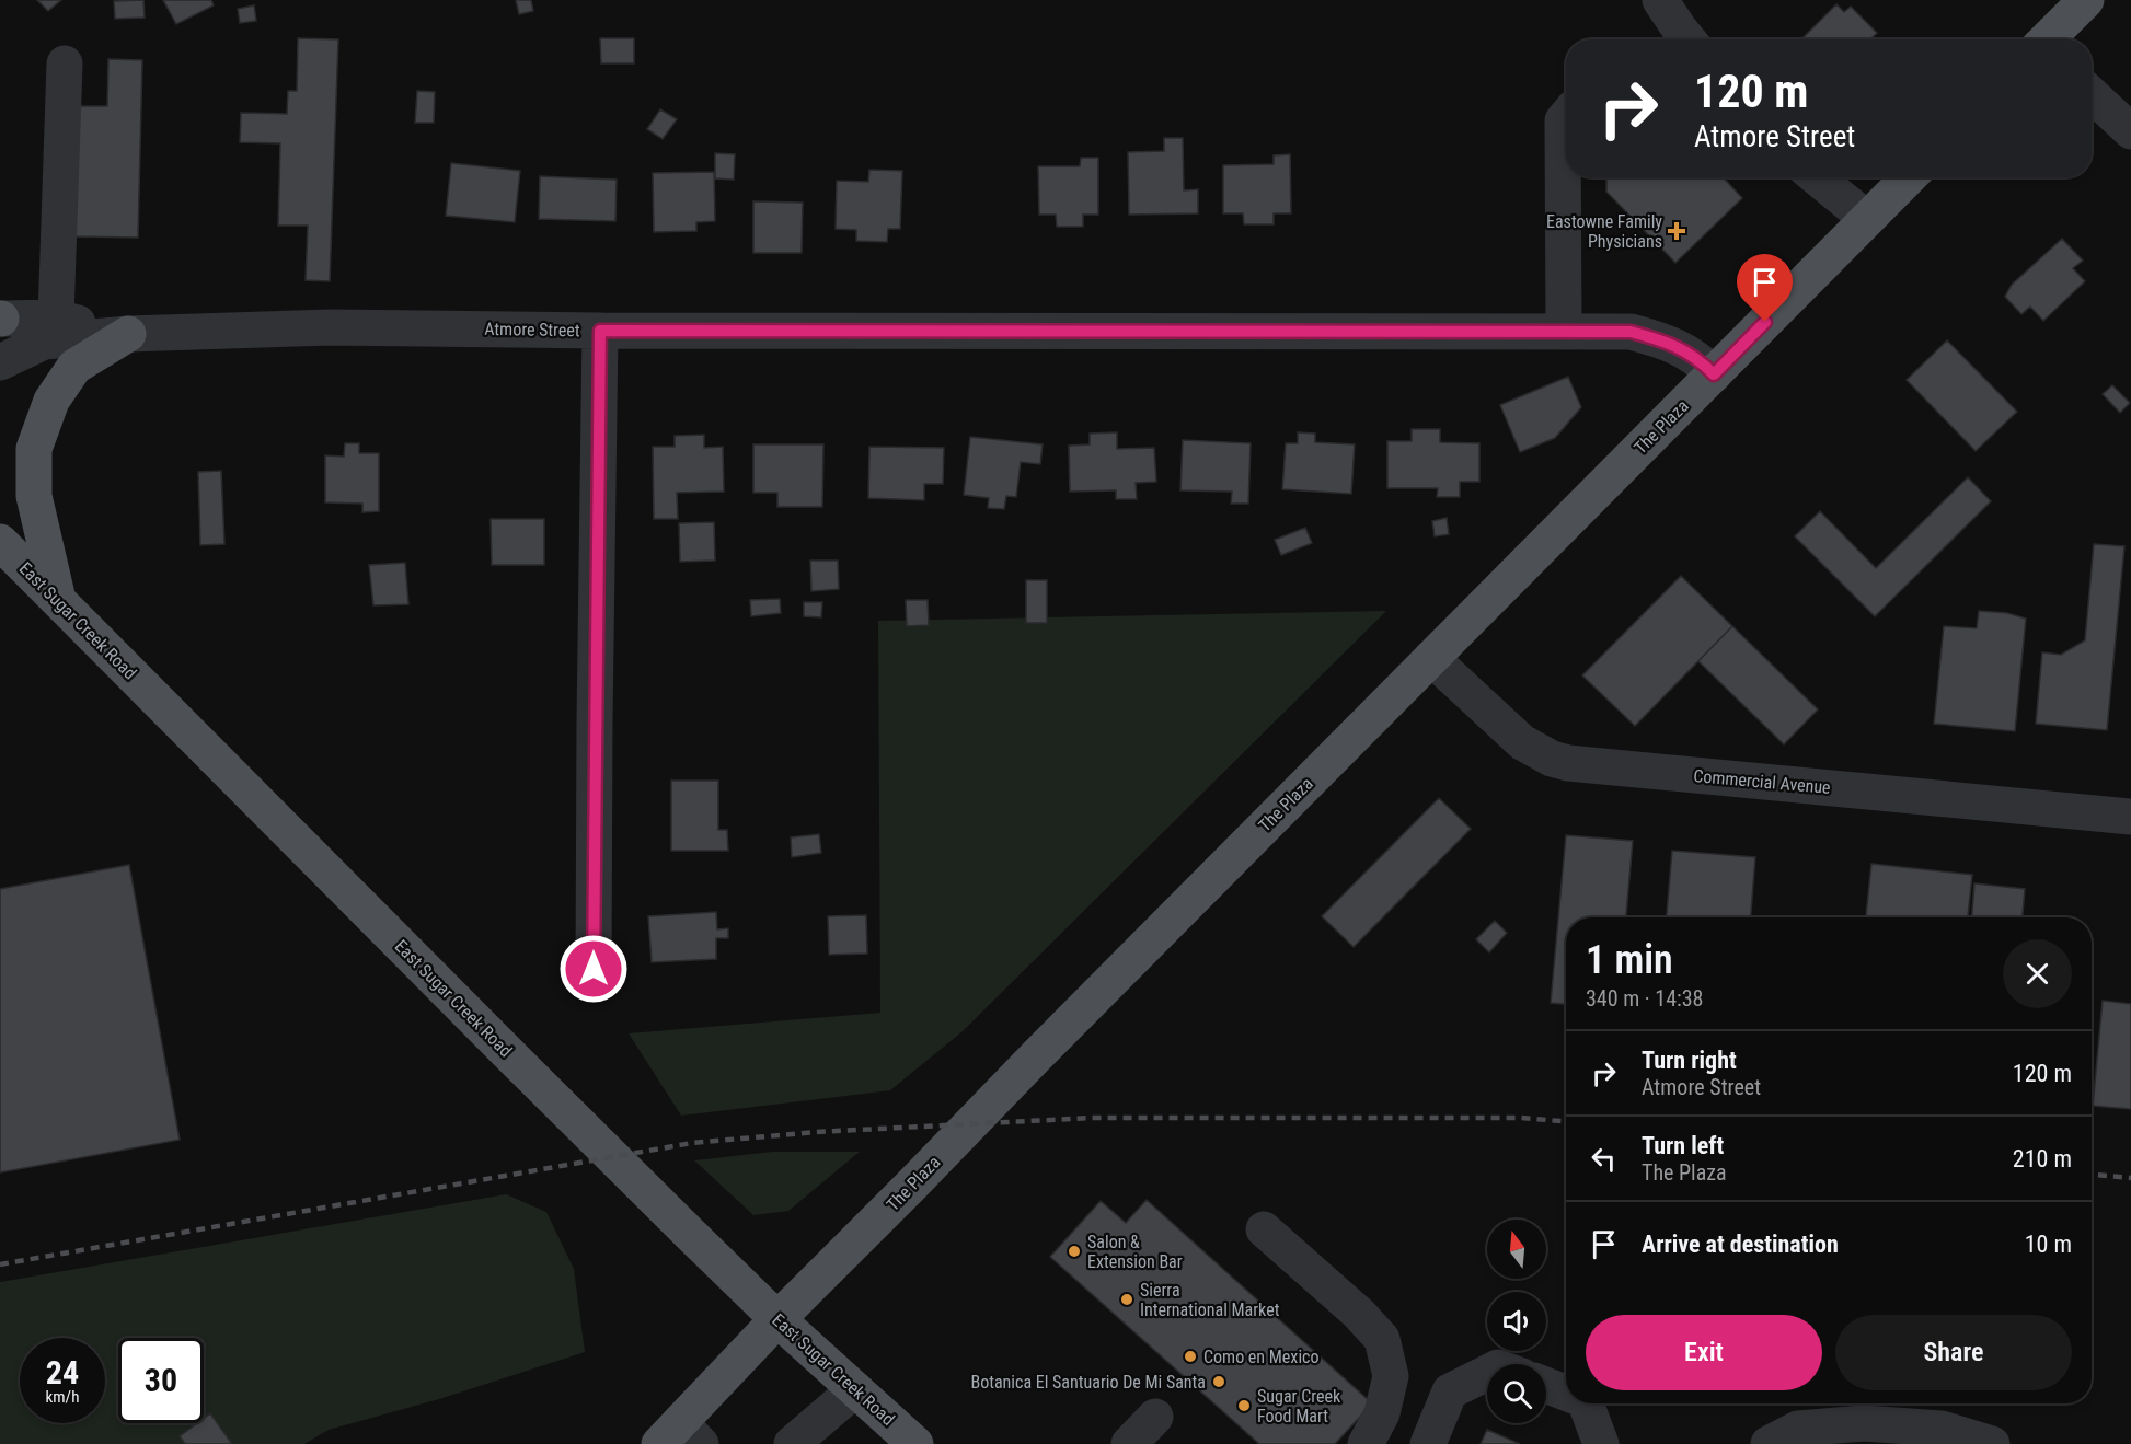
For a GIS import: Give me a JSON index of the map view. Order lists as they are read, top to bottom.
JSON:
{
  "streets": {
    "main road": ["The Plaza", "East Sugar Creek Road"],
    "street": ["Atmore Street", "Commercial Avenue"]
  },
  "crossings": [
    ["Atmore Street", "The Plaza"],
    ["The Plaza", "East Sugar Creek Road"],
    ["The Plaza", "Commercial Avenue"]
  ],
  "places": {
    "health": ["Eastowne Family Physicians"],
    "other": [
      "Salon & Extension Bar",
      "Sierra International Market",
      "Como en Mexico",
      "Botanica El Santuario De Mi Santa",
      "Sugar Creek Food Mart"
    ]
  },
  "north": "top",
  "page": {
    "turn": ["120 m", "Atmore Street"],
    "heading": ["1 min", "340 m · 14:38"],
    "list": [
      {
        "name": "Turn right",
        "note": "Atmore Street",
        "value": "120 m"
      },
      {
        "name": "Turn left",
        "note": "The Plaza",
        "value": "210 m"
      },
      {
        "name": "Arrive at destination",
        "value": "10 m"
      }
    ],
    "buttons": ["Exit", "Share"],
    "speed": "24 km/h",
    "limit": "30"
  }
}
